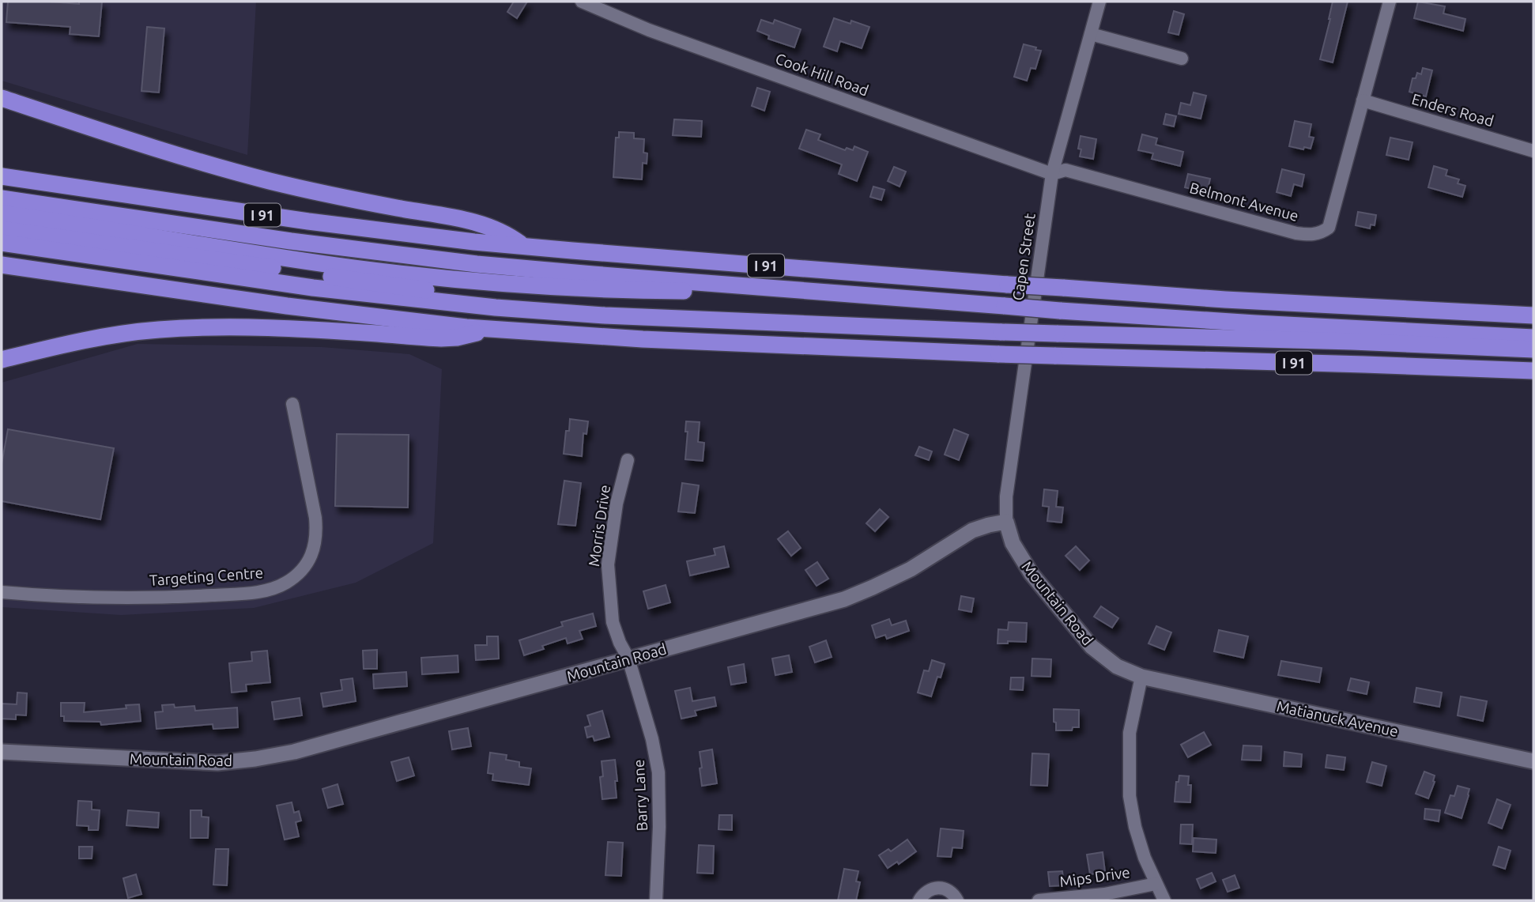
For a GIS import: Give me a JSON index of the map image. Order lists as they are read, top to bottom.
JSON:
{
  "streets": {
    "highway": ["I 91"],
    "street": [
      "Cook Hill Road",
      "Enders Road",
      "Belmont Avenue",
      "Capen Street",
      "Morris Drive",
      "Targeting Centre",
      "Mountain Road",
      "Matianuck Avenue",
      "Barry Lane",
      "Mips Drive"
    ]
  },
  "crossings": [
    ["Cook Hill Road", "Belmont Avenue"],
    ["Cook Hill Road", "Capen Street"],
    ["Enders Road", "Belmont Avenue"],
    ["Belmont Avenue", "Capen Street"],
    ["Capen Street", "Mountain Road"],
    ["Morris Drive", "Mountain Road"],
    ["Morris Drive", "Barry Lane"],
    ["Mountain Road", "Matianuck Avenue"],
    ["Mountain Road", "Barry Lane"]
  ]
}
